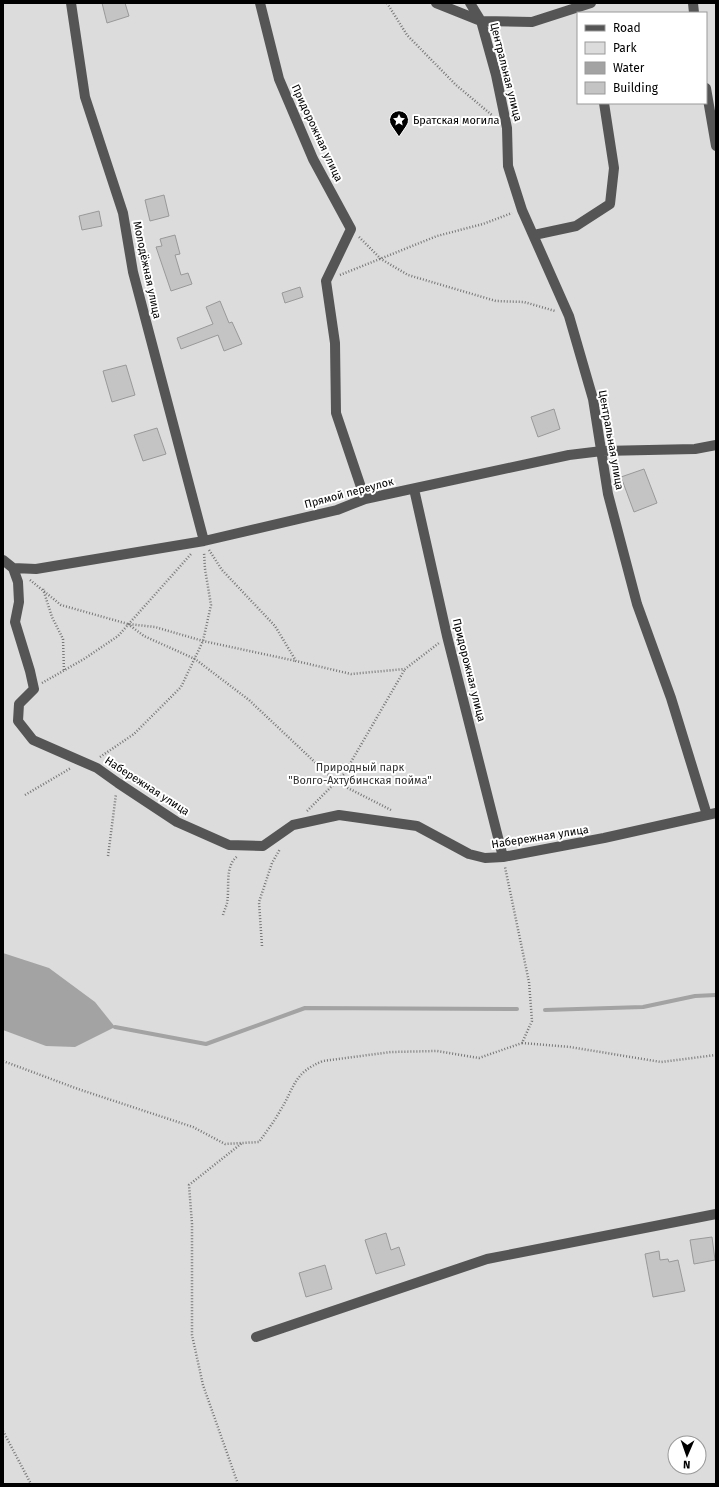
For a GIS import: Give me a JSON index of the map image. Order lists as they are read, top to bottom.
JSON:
{
  "streets": {
    "street": [
      "Центральная улица",
      "Придорожная улица",
      "Молодёжная улица",
      "Прямой переулок",
      "Набережная улица"
    ]
  },
  "crossings": [
    ["Центральная улица", "Прямой переулок"],
    ["Центральная улица", "Набережная улица"],
    ["Придорожная улица", "Прямой переулок"],
    ["Придорожная улица", "Набережная улица"],
    ["Молодёжная улица", "Прямой переулок"]
  ],
  "parks": ["Природный парк \"Волго-Ахтубинская пойма\""],
  "places": {
    "place": ["Братская могила"]
  },
  "legend": [
    "Road",
    "Park",
    "Water",
    "Building"
  ],
  "north": "bottom"
}
